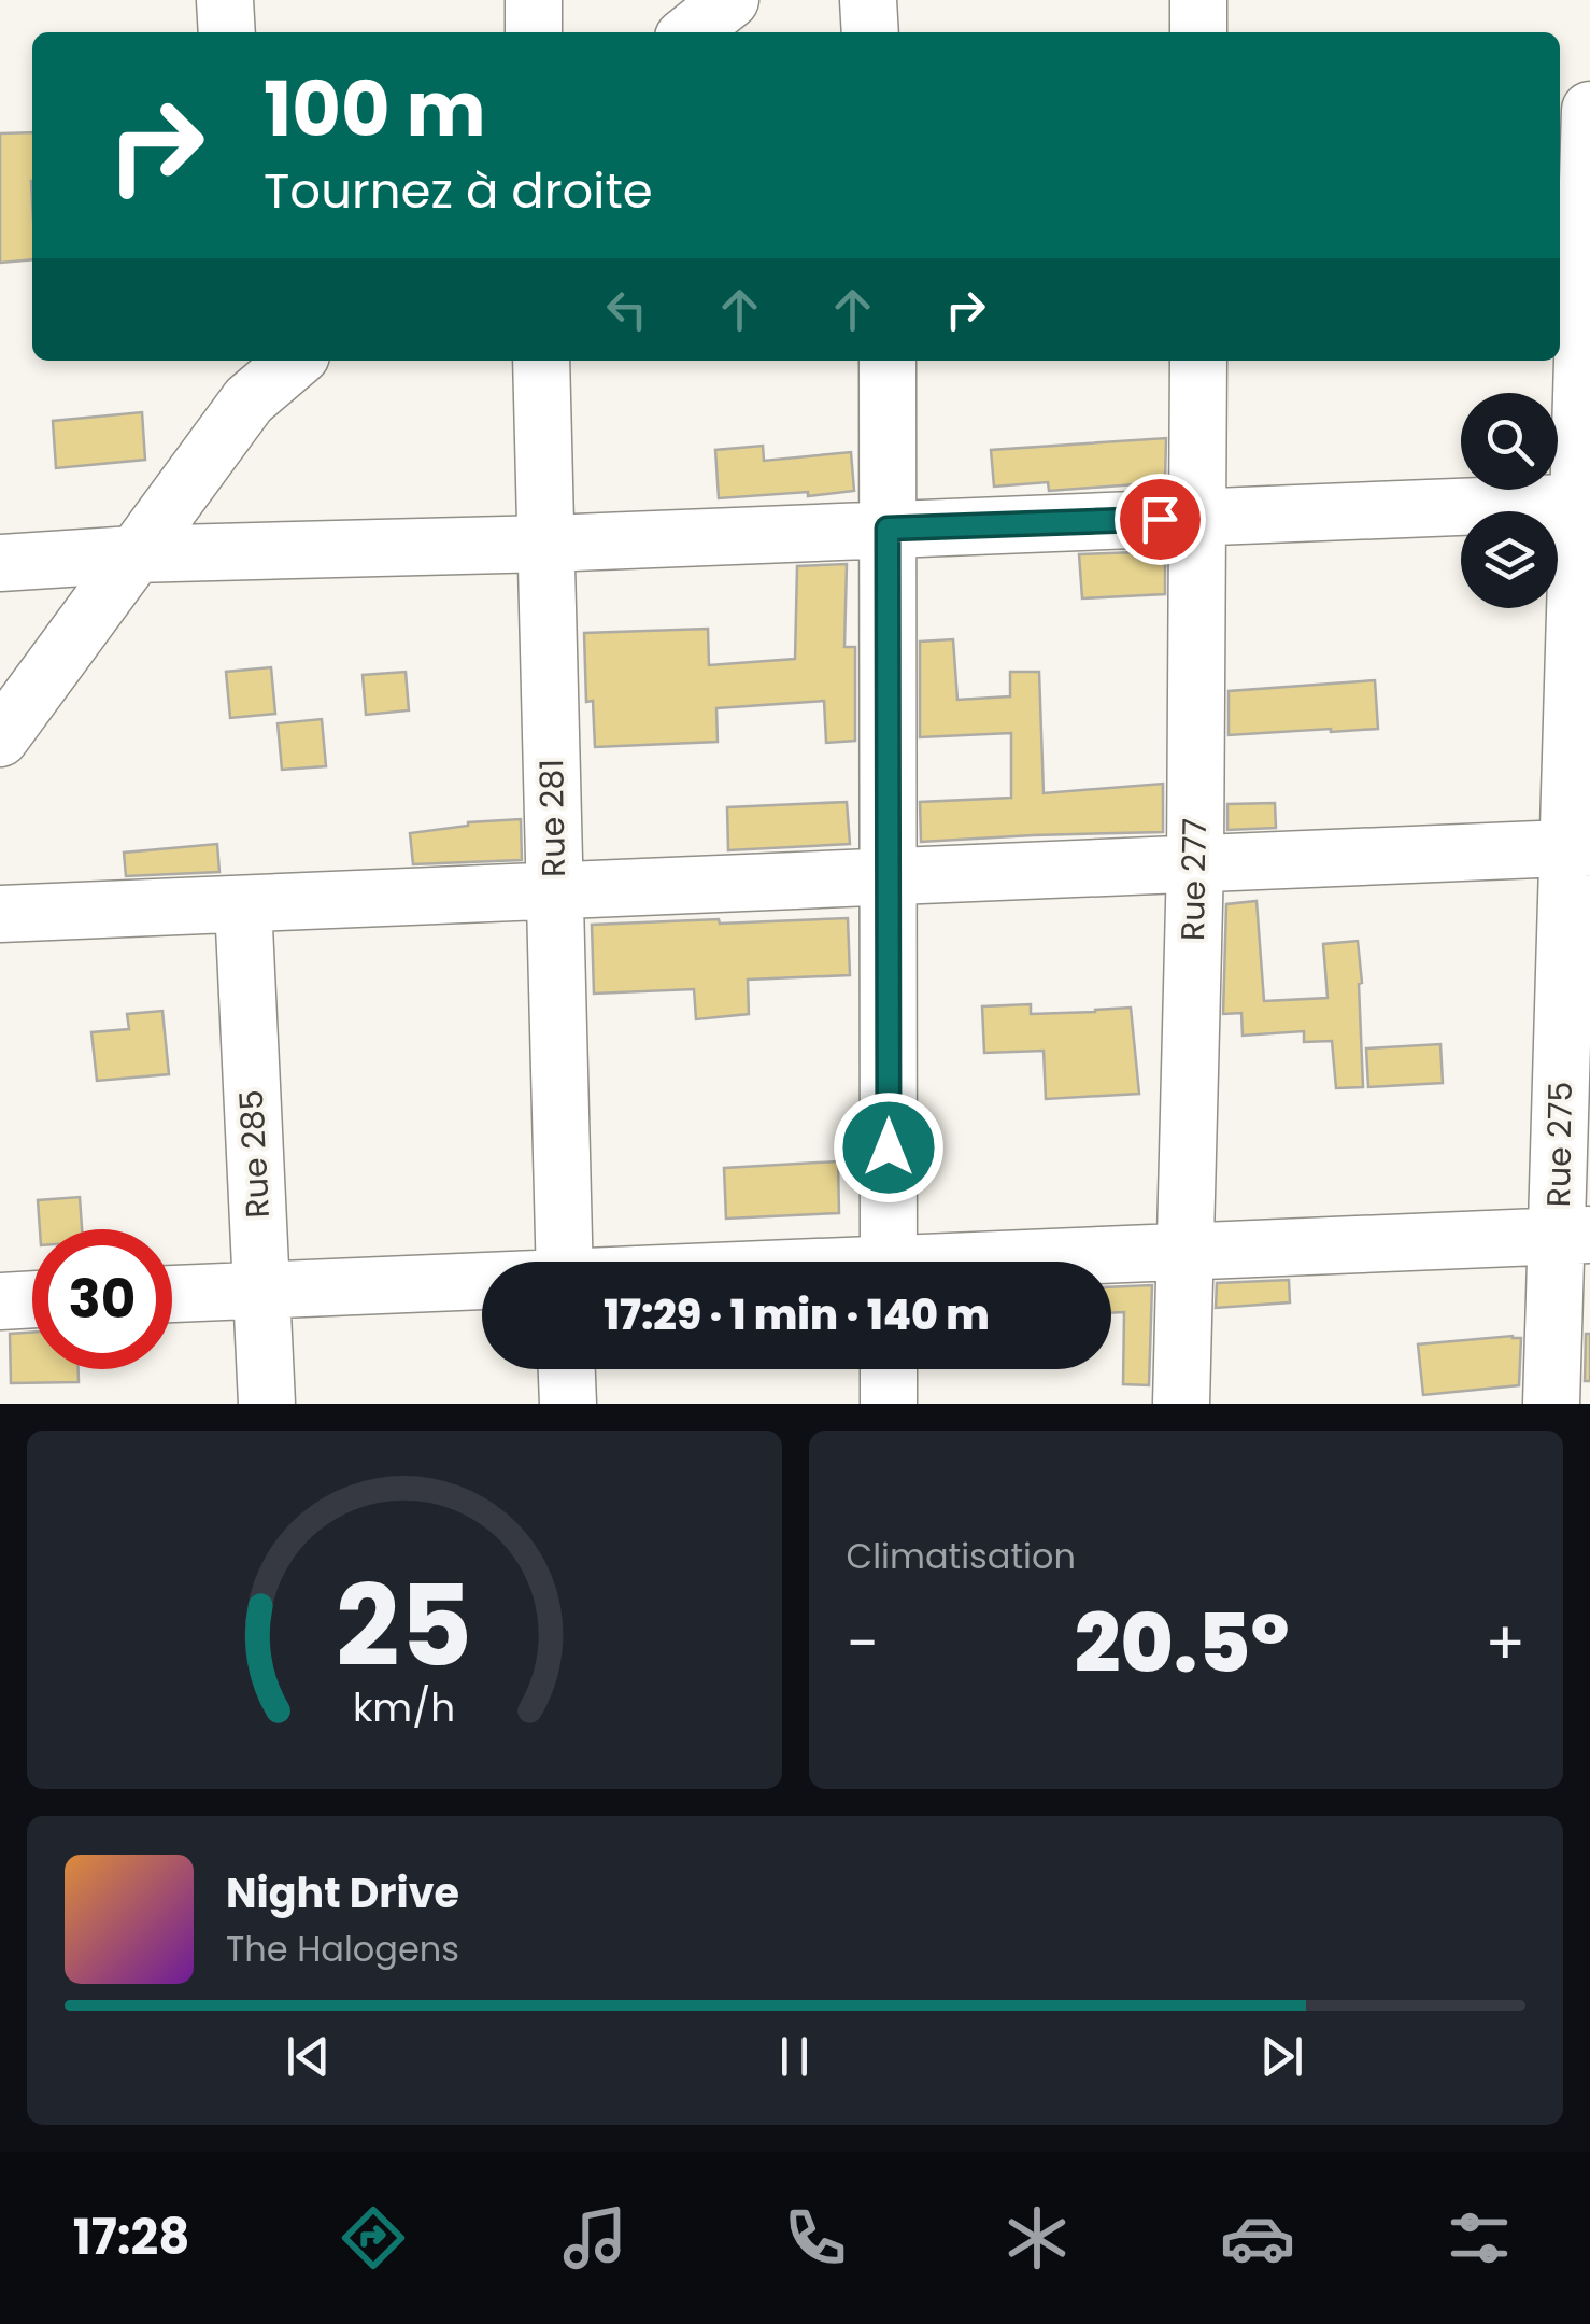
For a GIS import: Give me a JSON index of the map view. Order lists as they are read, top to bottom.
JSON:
{
  "streets": {
    "street": [
      "Rue 281",
      "Rue 277",
      "Rue 275",
      "Rue 285"
    ]
  },
  "page": {
    "turn": ["100 m", "Tournez à droite"],
    "limit": "30",
    "trip": "17:29 · 1 min · 140 m",
    "tile": "Climatisation",
    "heat": ["−", "20.5°", "+"],
    "song": ["Night Drive", "The Halogens"],
    "tabs": "17:28",
    "gauge": ["25", "km/h"]
  }
}
